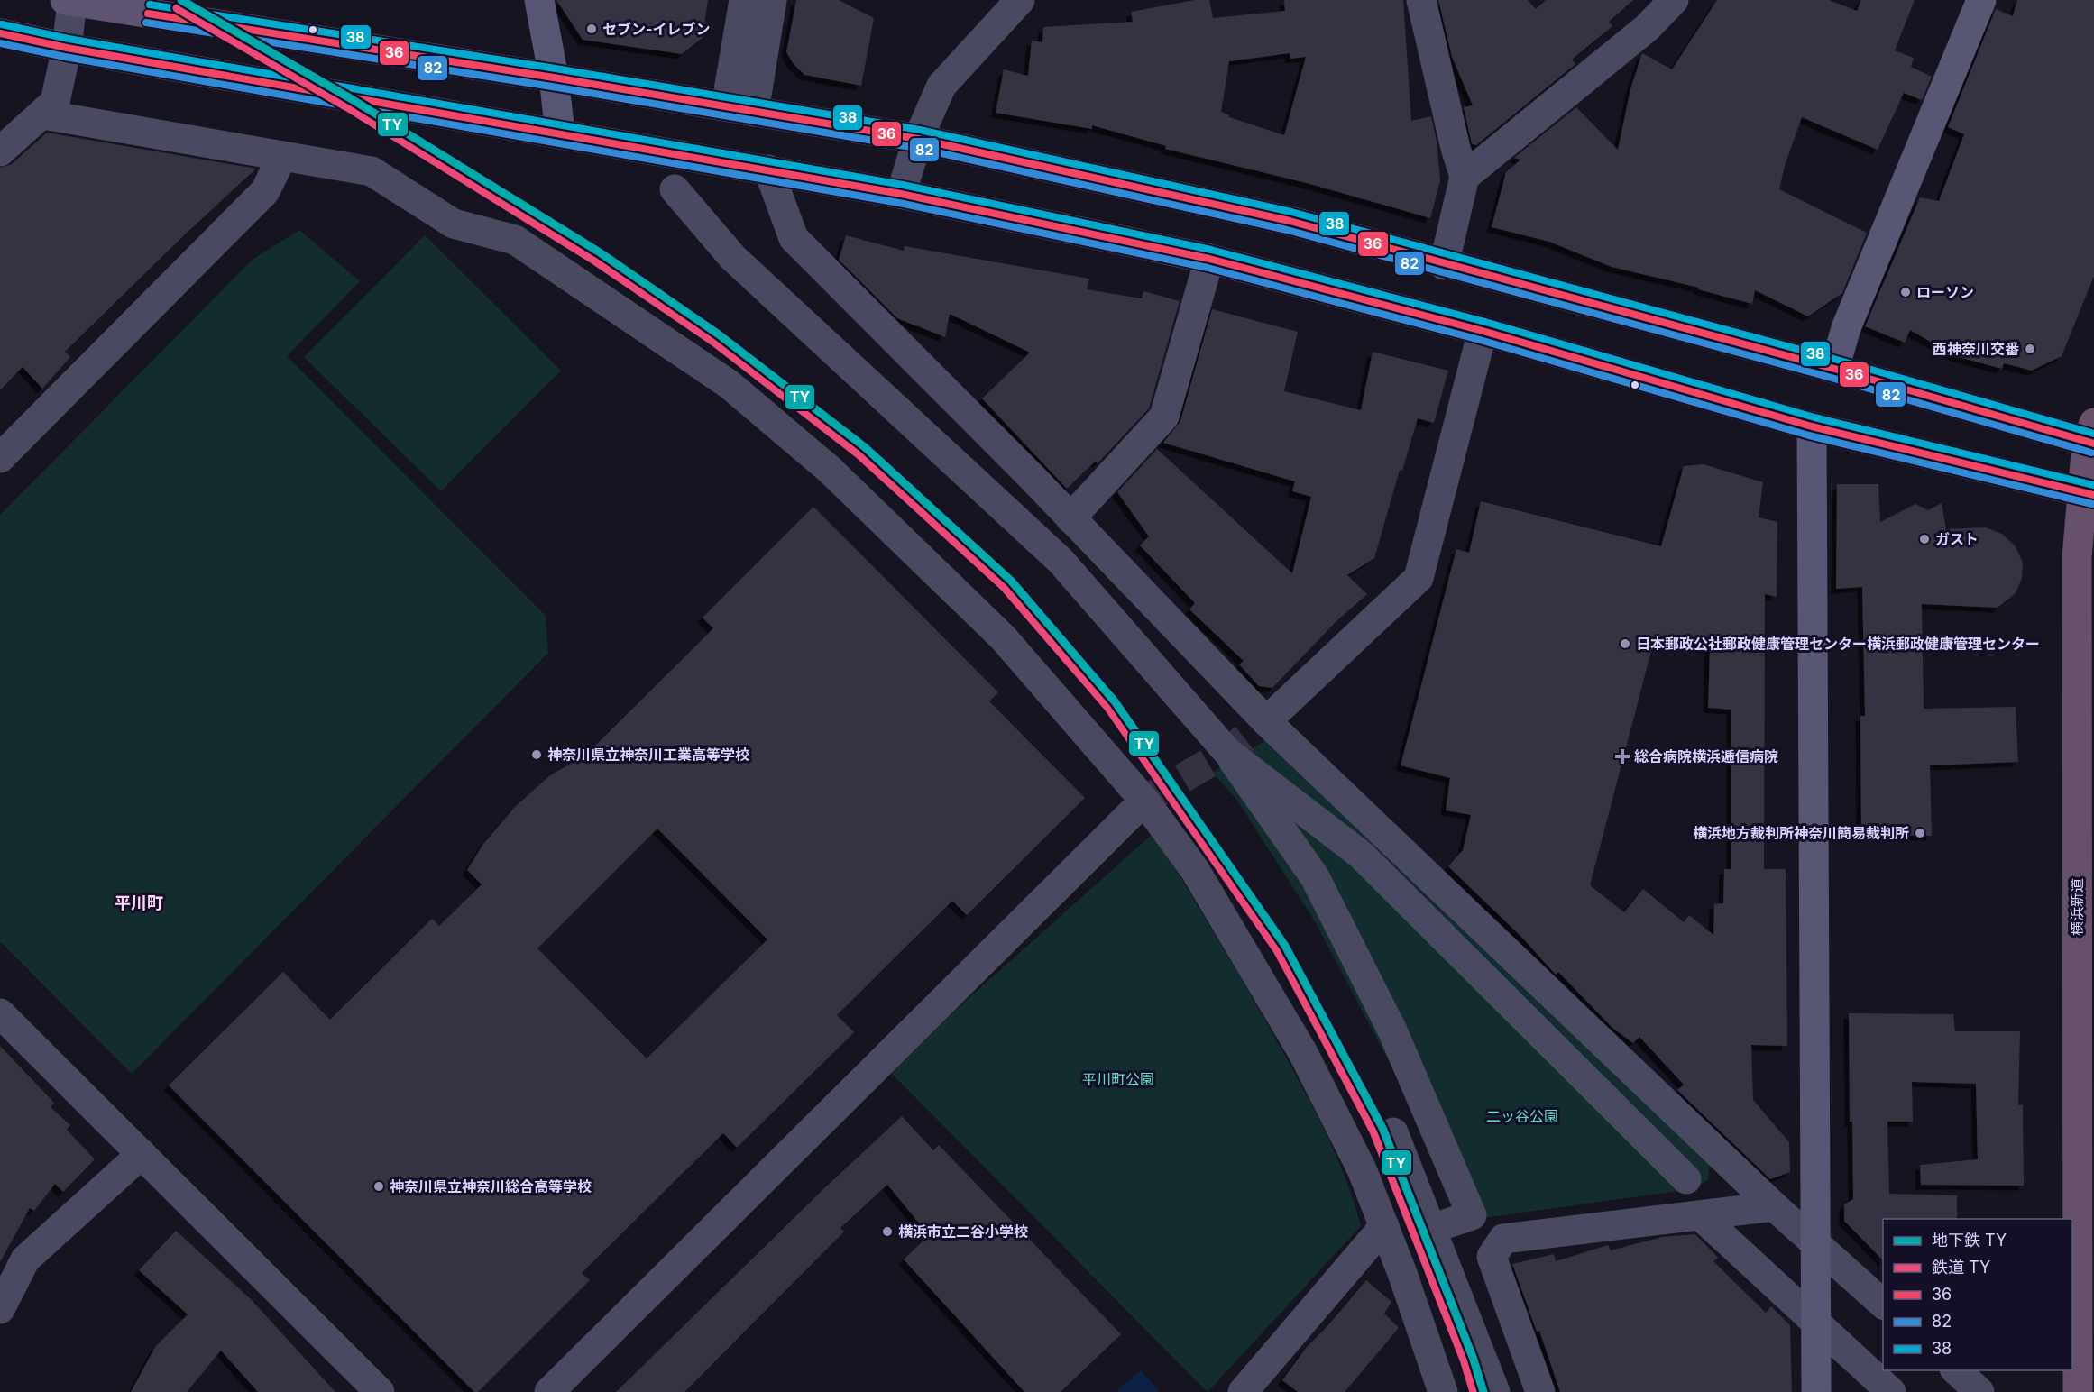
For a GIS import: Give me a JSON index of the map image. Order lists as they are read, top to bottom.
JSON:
{
  "streets": {
    "highway": ["横浜新道"]
  },
  "districts": ["平川町"],
  "parks": ["平川町公園", "二ッ谷公園"],
  "places": {
    "other": [
      "セブン-イレブン",
      "ローソン",
      "西神奈川交番",
      "ガスト",
      "日本郵政公社郵政健康管理センター横浜郵政健康管理センター",
      "神奈川県立神奈川工業高等学校",
      "横浜地方裁判所神奈川簡易裁判所",
      "神奈川県立神奈川総合高等学校",
      "横浜市立二谷小学校"
    ],
    "health": ["総合病院横浜逓信病院"]
  },
  "lines": [
    "metro line TY",
    "transit line 38",
    "rail line TY",
    "transit line 36",
    "transit line 82"
  ],
  "legend": [
    "地下鉄 TY",
    "鉄道 TY",
    "36",
    "82",
    "38"
  ]
}
